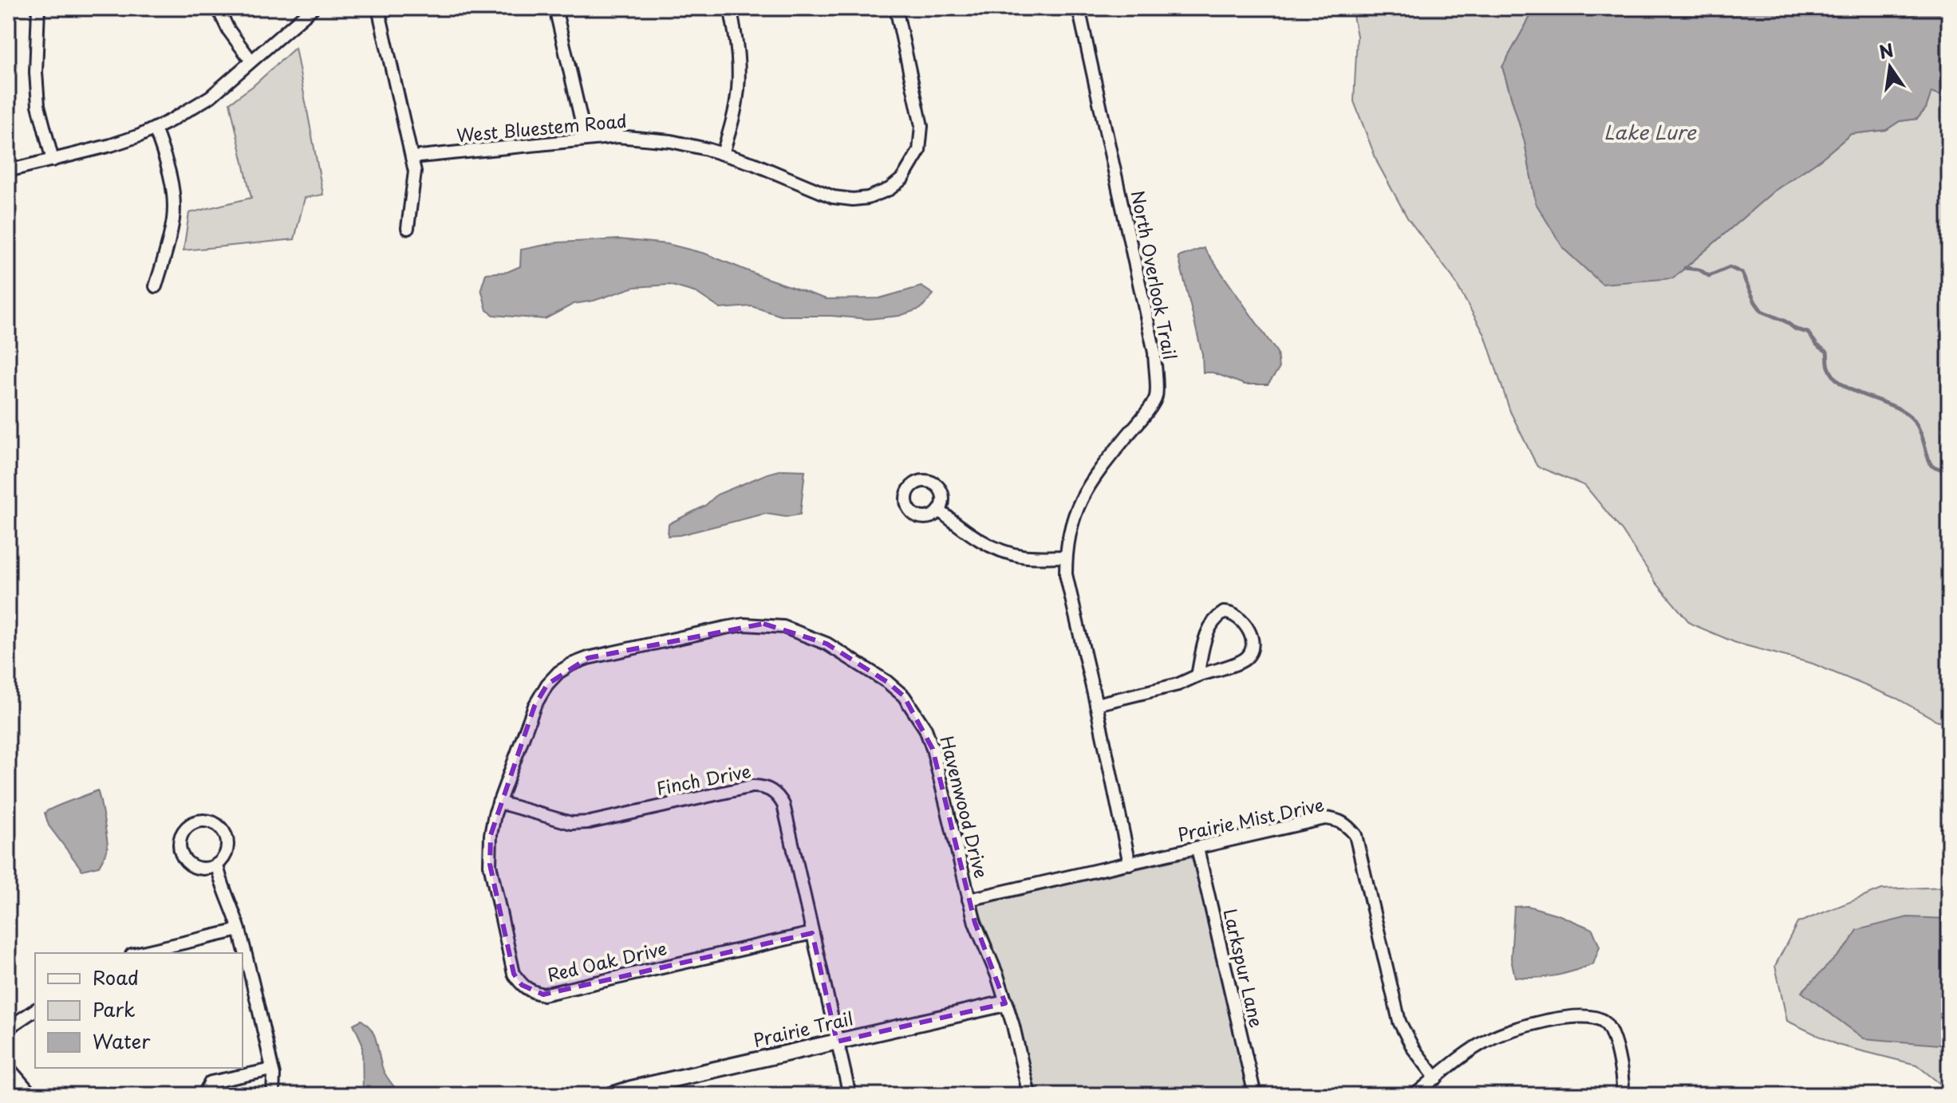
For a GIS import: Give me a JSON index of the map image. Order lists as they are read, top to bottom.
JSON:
{
  "streets": {
    "street": [
      "West Bluestem Road",
      "North Overlook Trail",
      "Finch Drive",
      "Havenwood Drive",
      "Prairie Mist Drive",
      "Red Oak Drive",
      "Larkspur Lane",
      "Prairie Trail"
    ]
  },
  "crossings": [
    ["North Overlook Trail", "Prairie Mist Drive"],
    ["Finch Drive", "Havenwood Drive"],
    ["Finch Drive", "Red Oak Drive"],
    ["Finch Drive", "Prairie Trail"],
    ["Havenwood Drive", "Prairie Mist Drive"],
    ["Havenwood Drive", "Red Oak Drive"],
    ["Havenwood Drive", "Prairie Trail"],
    ["Prairie Mist Drive", "Larkspur Lane"]
  ],
  "water": ["Lake Lure"],
  "legend": ["Road", "Park", "Water"],
  "north": "top"
}
